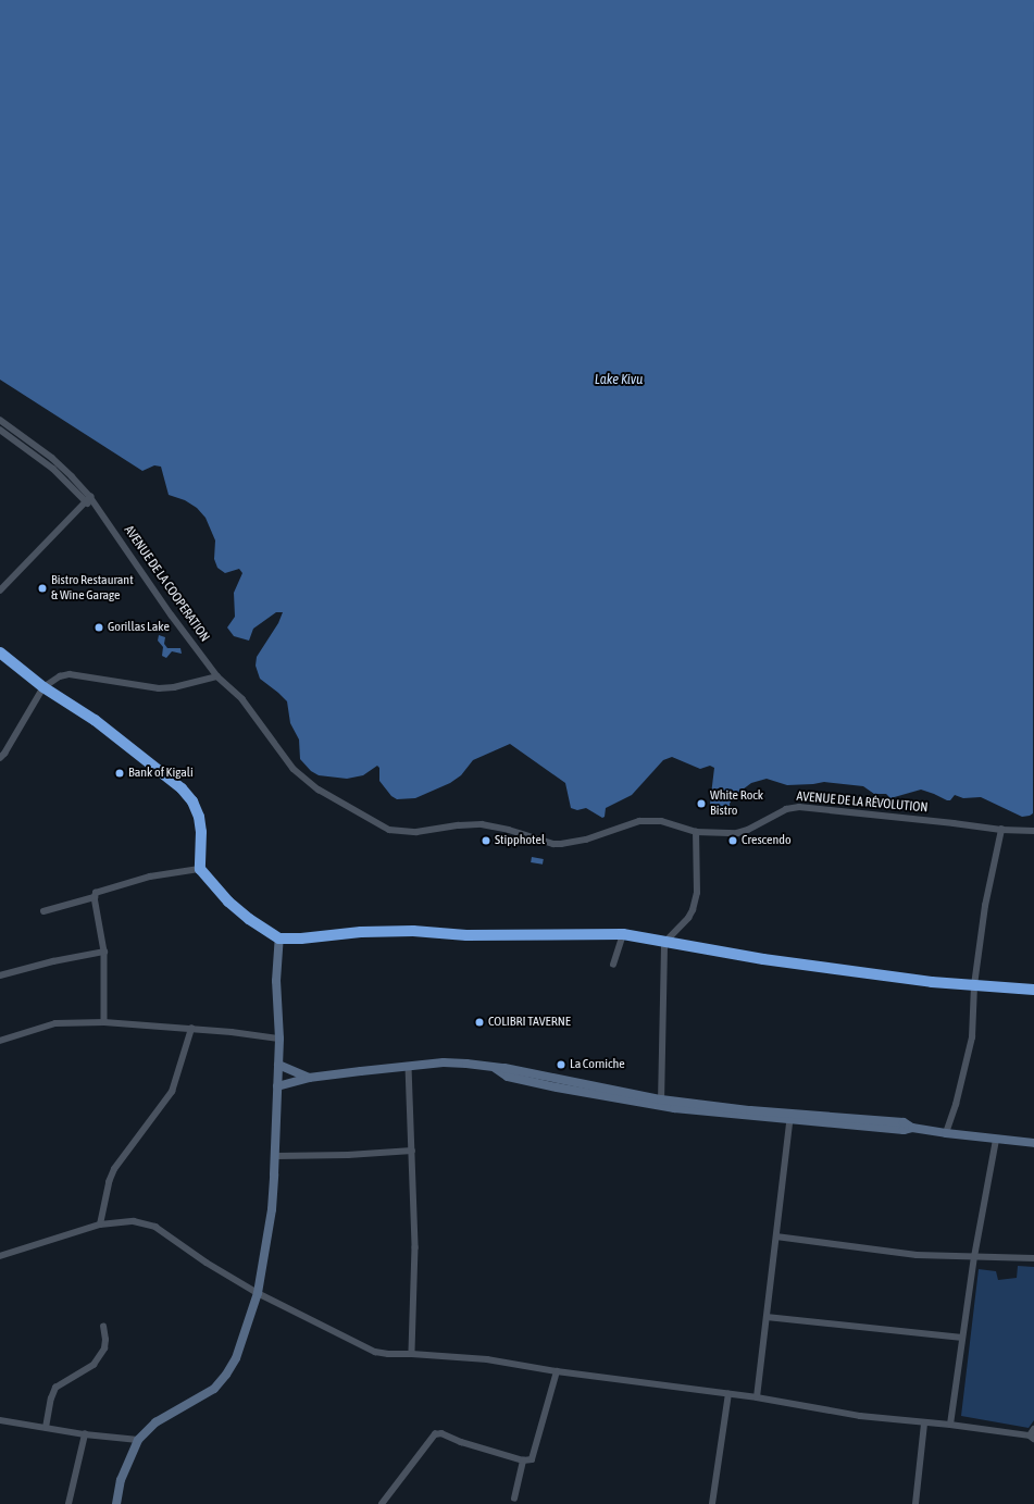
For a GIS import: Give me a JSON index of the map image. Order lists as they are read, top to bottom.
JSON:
{
  "streets": {
    "street": ["AVENUE DE LA COOPERATION", "AVENUE DE LA RÉVOLUTION"]
  },
  "crossings": [
    ["AVENUE DE LA COOPERATION", "AVENUE DE LA RÉVOLUTION"]
  ],
  "water": ["Lake Kivu"],
  "places": [
    "Bistro Restaurant & Wine Garage",
    "Gorillas Lake",
    "Bank of Kigali",
    "White Rock Bistro",
    "Stipphotel",
    "Crescendo",
    "COLIBRI TAVERNE",
    "La Corniche"
  ]
}
